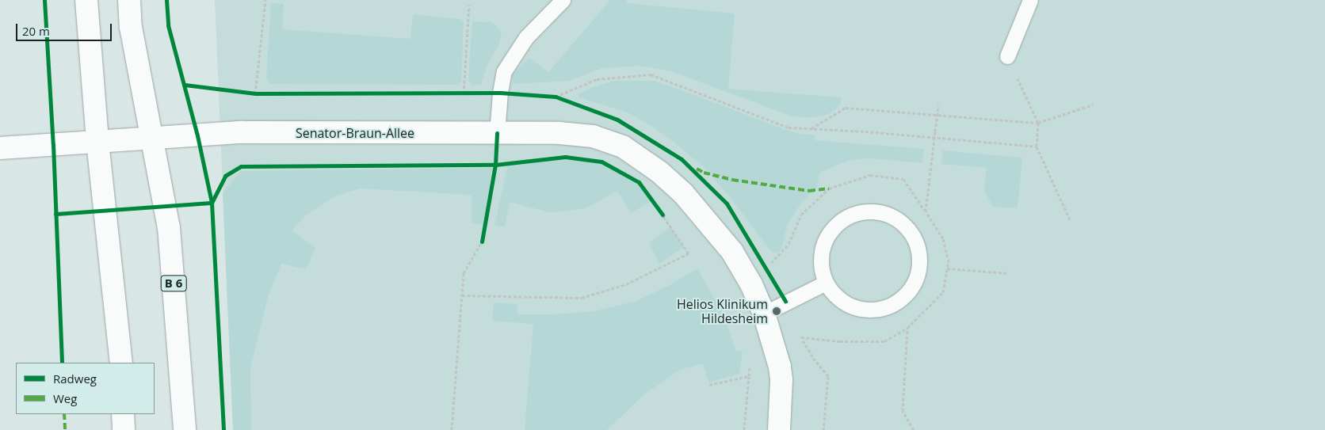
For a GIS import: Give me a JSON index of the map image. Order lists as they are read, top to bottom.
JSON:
{
  "streets": {
    "street": ["Senator-Braun-Allee", "B 6"]
  },
  "crossings": [
    ["Senator-Braun-Allee", "B 6"]
  ],
  "places": ["Helios Klinikum Hildesheim"],
  "legend": ["Radweg", "Weg"],
  "scale_bar": "20 m"
}
